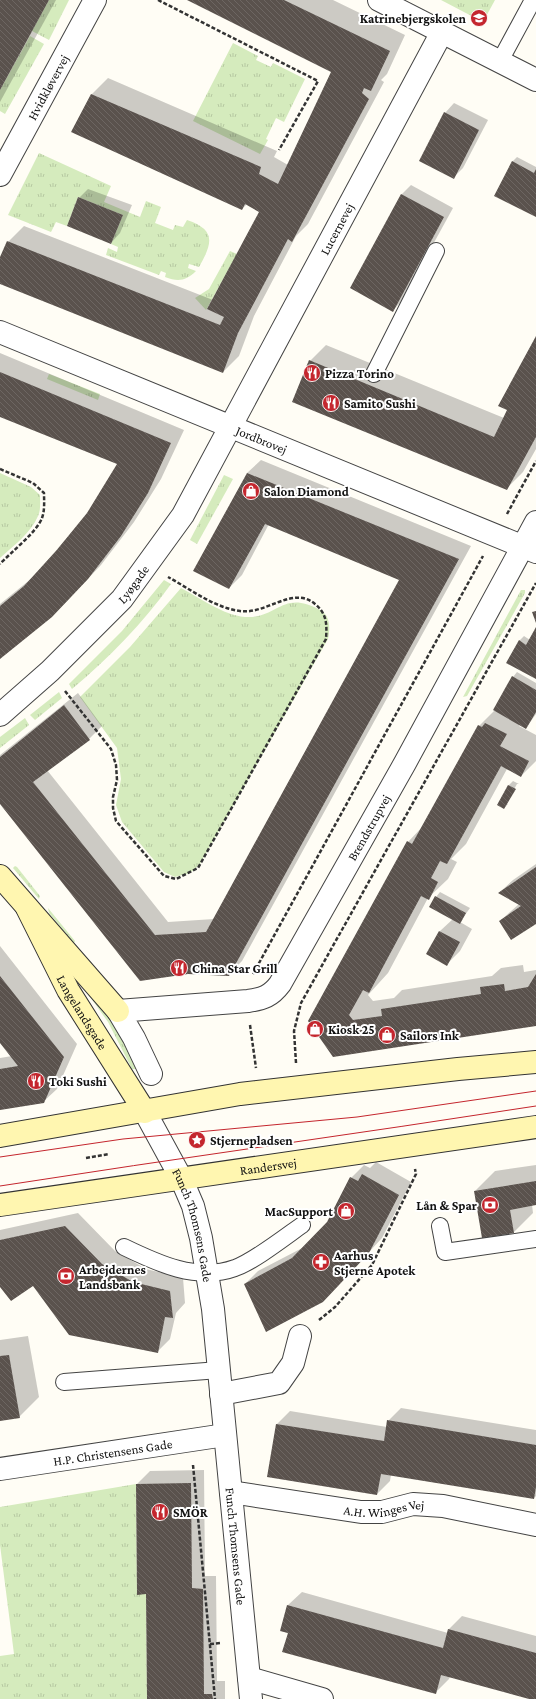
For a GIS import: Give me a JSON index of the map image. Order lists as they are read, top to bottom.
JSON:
{
  "streets": {
    "street": [
      "Hvidkløvervej",
      "Lucernevej",
      "Jordbrovej",
      "Lyøgade",
      "Brendstrupvej",
      "Langelandsgade",
      "Randersvej",
      "Funch Thomsens Gade",
      "H.P. Christensens Gade",
      "A.H. Winges Vej"
    ]
  },
  "crossings": [
    ["Lucernevej", "Jordbrovej"],
    ["Lucernevej", "Lyøgade"],
    ["Jordbrovej", "Lyøgade"],
    ["Jordbrovej", "Brendstrupvej"],
    ["Brendstrupvej", "Langelandsgade"],
    ["Langelandsgade", "Funch Thomsens Gade"],
    ["Randersvej", "Funch Thomsens Gade"],
    ["Funch Thomsens Gade", "H.P. Christensens Gade"],
    ["Funch Thomsens Gade", "A.H. Winges Vej"]
  ],
  "places": {
    "school or university": ["Katrinebjergskolen"],
    "restaurant": [
      "Pizza Torino",
      "Samito Sushi",
      "China Star Grill",
      "Toki Sushi",
      "SMÖR"
    ],
    "shop": [
      "Salon Diamond",
      "Kiosk 25",
      "Sailors Ink",
      "MacSupport"
    ],
    "place": ["Stjernepladsen"],
    "bank": ["Lån & Spar", "Arbejdernes Landsbank"],
    "pharmacy": ["Aarhus Stjerne Apotek"]
  }
}
